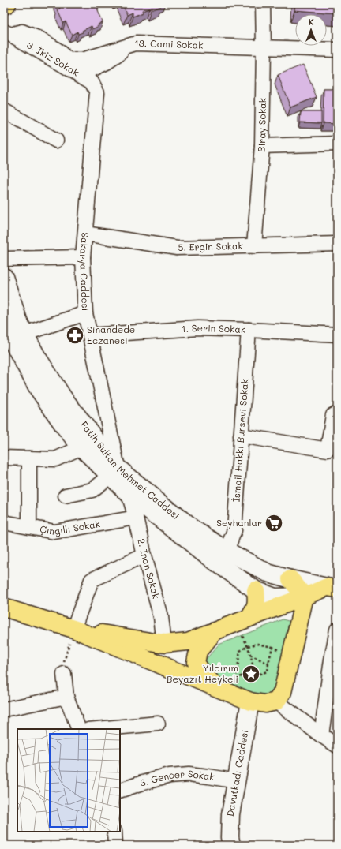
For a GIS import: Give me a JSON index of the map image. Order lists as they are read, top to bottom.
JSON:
{
  "streets": {
    "main road": ["Fatih Sultan Mehmet Caddesi", "Davutkadı Caddesi"],
    "street": [
      "13. Cami Sokak",
      "3. İkiz Sokak",
      "Biray Sokak",
      "5. Ergin Sokak",
      "Sakarya Caddesi",
      "1. Serin Sokak",
      "İsmail Hakkı Bursevi Sokak",
      "Çıngıllı Sokak",
      "2. İnan Sokak",
      "3. Gencer Sokak"
    ]
  },
  "crossings": [
    ["13. Cami Sokak", "3. İkiz Sokak"],
    ["13. Cami Sokak", "Biray Sokak"],
    ["3. İkiz Sokak", "Sakarya Caddesi"],
    ["Biray Sokak", "5. Ergin Sokak"],
    ["5. Ergin Sokak", "Sakarya Caddesi"],
    ["Sakarya Caddesi", "1. Serin Sokak"],
    ["Sakarya Caddesi", "Fatih Sultan Mehmet Caddesi"],
    ["1. Serin Sokak", "İsmail Hakkı Bursevi Sokak"],
    ["İsmail Hakkı Bursevi Sokak", "Fatih Sultan Mehmet Caddesi"],
    ["Fatih Sultan Mehmet Caddesi", "2. İnan Sokak"],
    ["Çıngıllı Sokak", "2. İnan Sokak"],
    ["Davutkadı Caddesi", "3. Gencer Sokak"]
  ],
  "places": {
    "pharmacy": ["Sinandede Eczanesi"],
    "supermarket": ["Seyhanlar"],
    "place": ["Yıldırım Beyazıt Heykeli"]
  },
  "north": "top"
}
